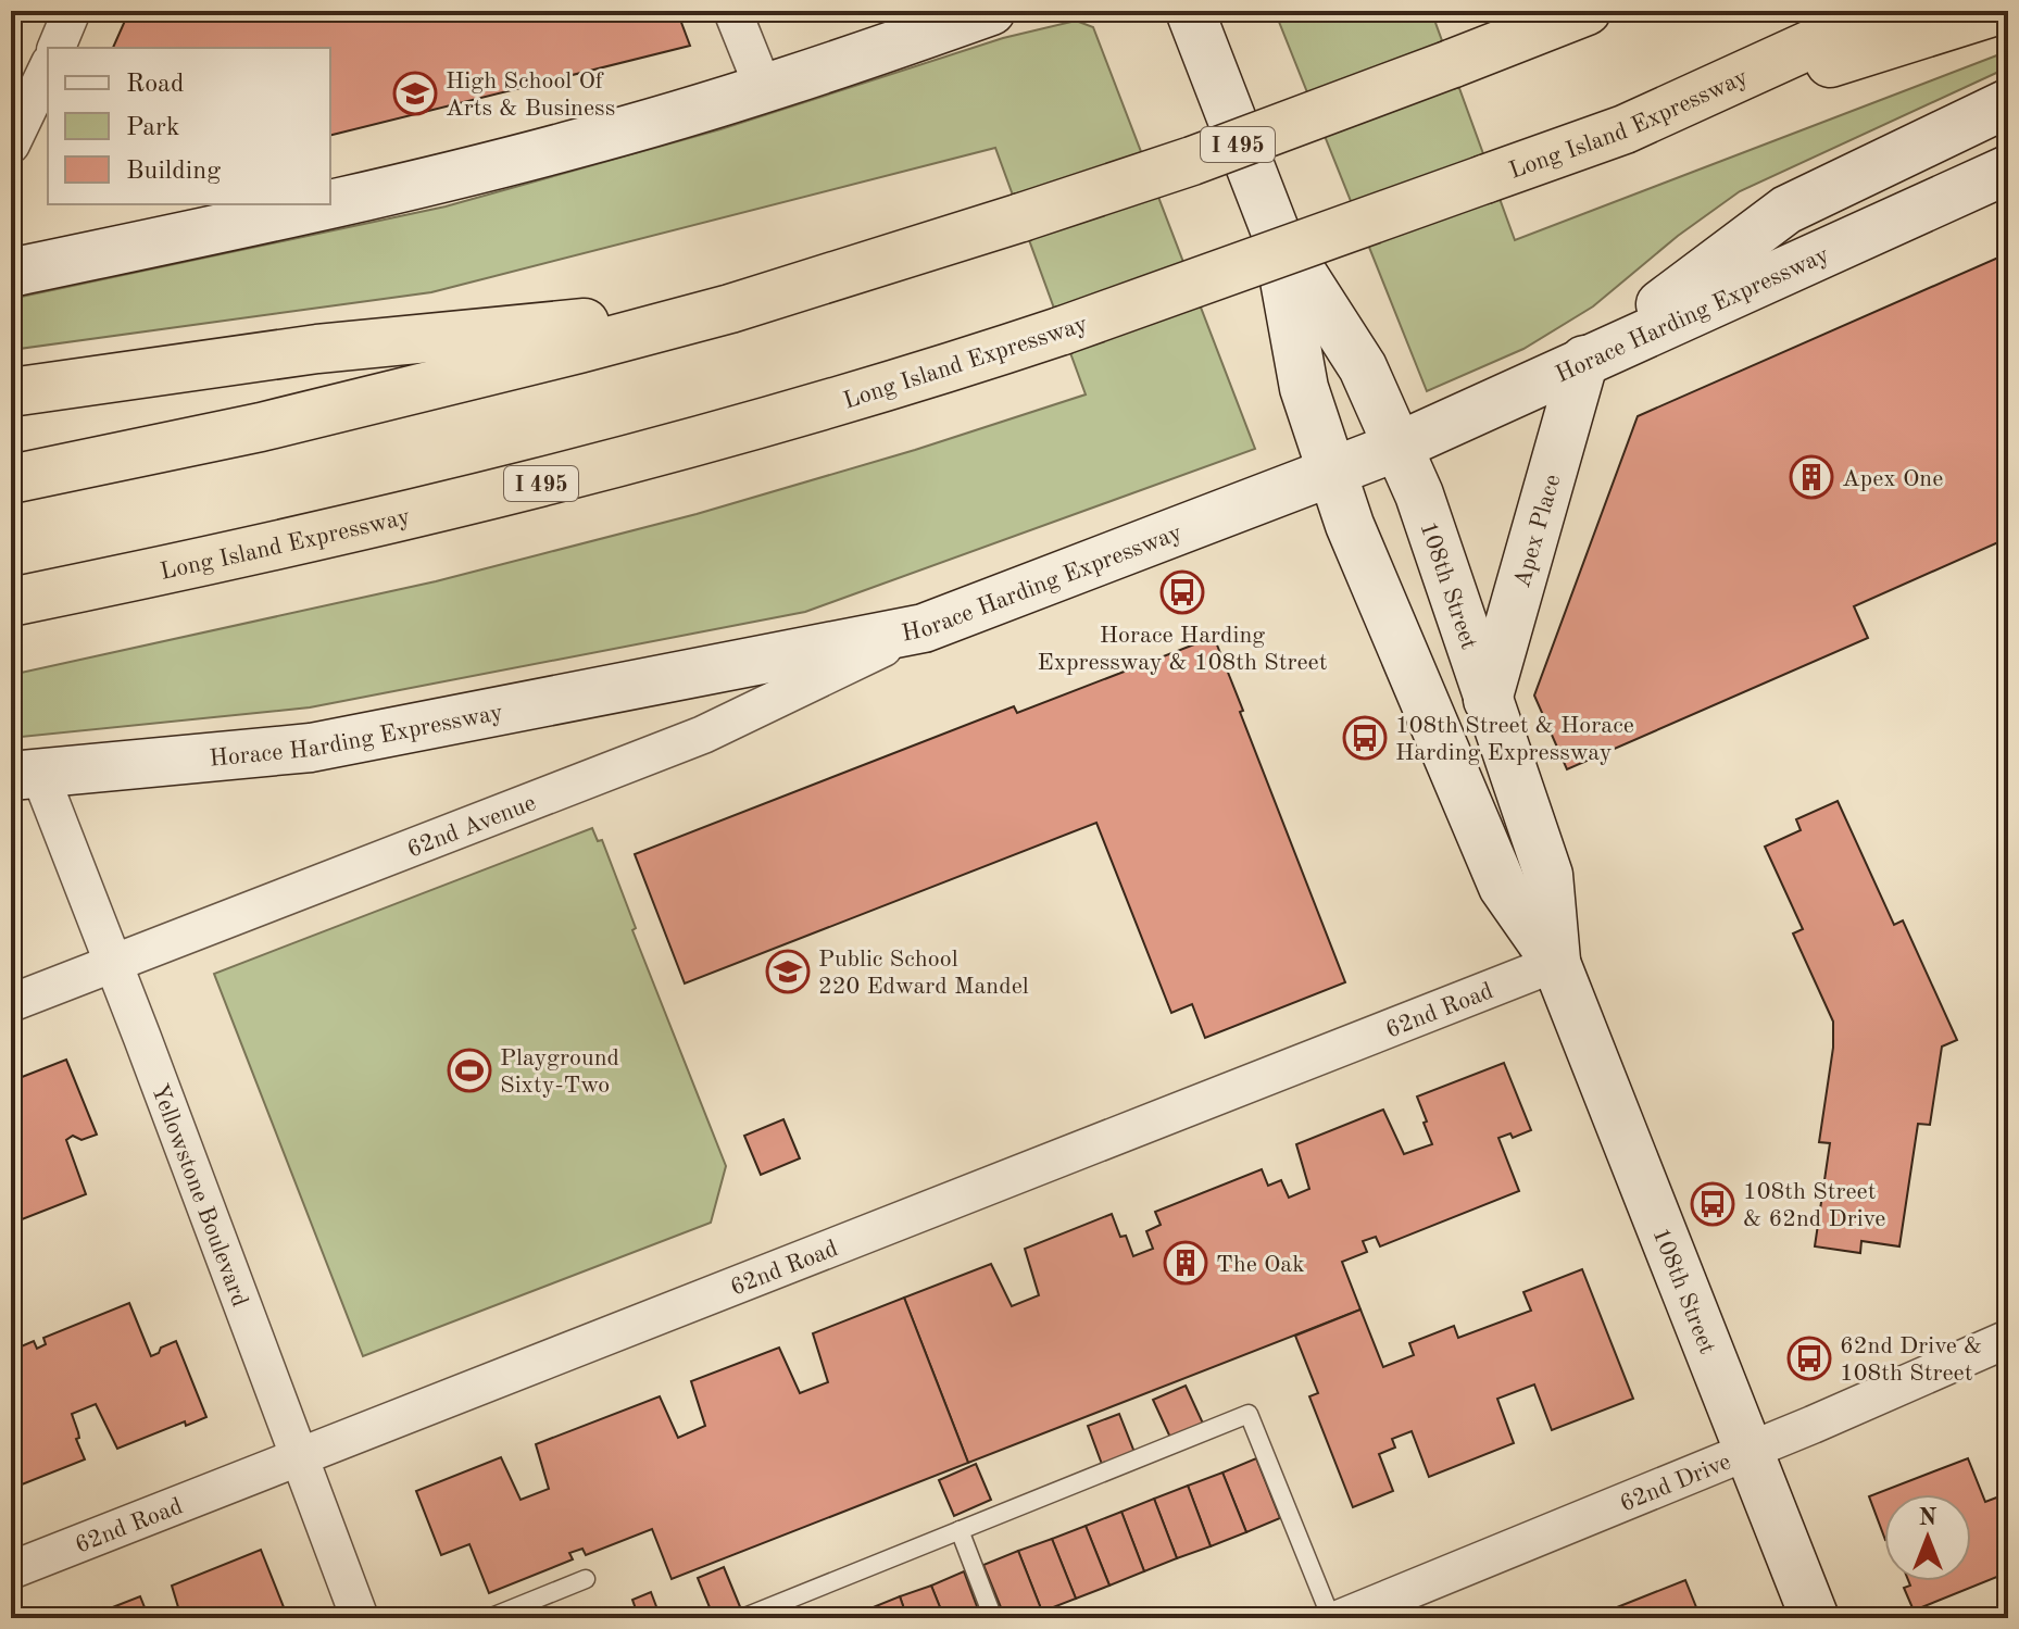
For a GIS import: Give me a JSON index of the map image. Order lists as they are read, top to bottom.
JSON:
{
  "streets": {
    "highway": ["Long Island Expressway", "I 495"],
    "main road": ["Horace Harding Expressway", "Apex Place", "108th Street"],
    "street": [
      "62nd Avenue",
      "62nd Road",
      "Yellowstone Boulevard",
      "62nd Drive"
    ]
  },
  "crossings": [
    ["Horace Harding Expressway", "Apex Place"],
    ["Horace Harding Expressway", "108th Street"],
    ["Horace Harding Expressway", "62nd Avenue"],
    ["Horace Harding Expressway", "Yellowstone Boulevard"],
    ["Apex Place", "108th Street"],
    ["108th Street", "62nd Road"],
    ["108th Street", "62nd Drive"],
    ["62nd Avenue", "Yellowstone Boulevard"],
    ["62nd Road", "Yellowstone Boulevard"]
  ],
  "places": {
    "school or university": ["High School Of Arts & Business", "Public School 220 Edward Mandel"],
    "building": ["Apex One", "The Oak"],
    "bus stop": [
      "Horace Harding Expressway & 108th Street",
      "108th Street & Horace Harding Expressway",
      "108th Street & 62nd Drive",
      "62nd Drive & 108th Street"
    ],
    "sports": ["Playground Sixty-Two"]
  },
  "legend": ["Road", "Park", "Building"],
  "north": "top"
}
